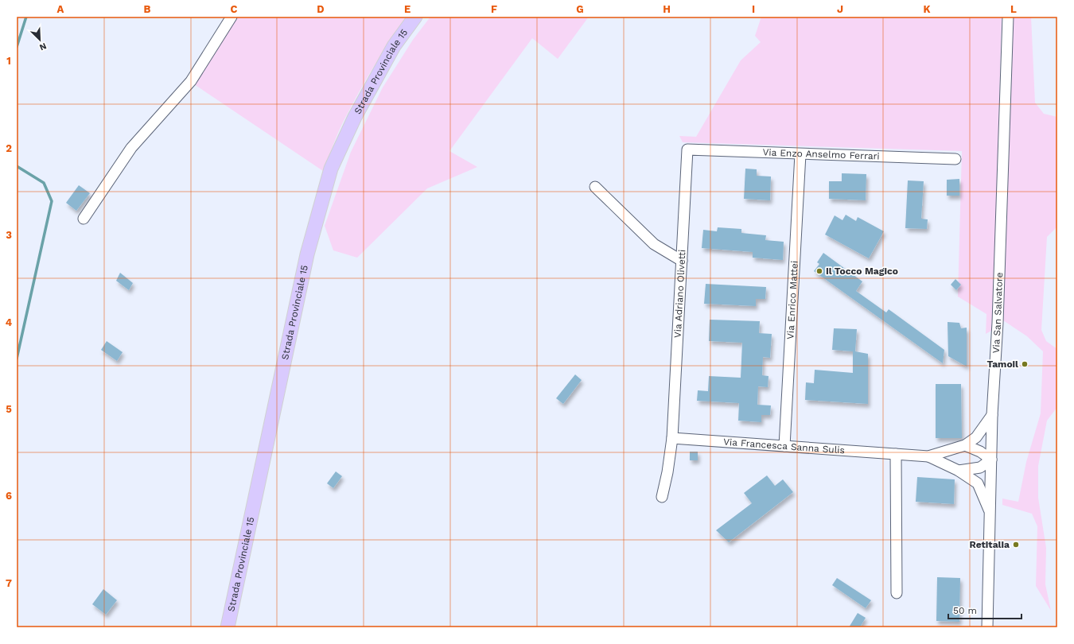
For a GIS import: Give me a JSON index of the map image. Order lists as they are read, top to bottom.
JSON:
{
  "streets": {
    "main road": ["Strada Provinciale 15"],
    "street": [
      "Via Enzo Anselmo Ferrari",
      "Via Adriano Olivetti",
      "Via Enrico Mattei",
      "Via San Salvatore",
      "Via Francesca Sanna Sulis"
    ]
  },
  "crossings": [
    ["Via Enzo Anselmo Ferrari", "Via Adriano Olivetti"],
    ["Via Enzo Anselmo Ferrari", "Via Enrico Mattei"],
    ["Via Adriano Olivetti", "Via Francesca Sanna Sulis"],
    ["Via Enrico Mattei", "Via Francesca Sanna Sulis"],
    ["Via San Salvatore", "Via Francesca Sanna Sulis"]
  ],
  "places": ["Il Tocco Magico", "Tamoil", "Retitalia"],
  "scale_bar": "50 m",
  "north": "bottom right",
  "grid": {
    "columns": [
      "A",
      "B",
      "C",
      "D",
      "E",
      "F",
      "G",
      "H",
      "I",
      "J",
      "K",
      "L"
    ],
    "rows": [
      "1",
      "2",
      "3",
      "4",
      "5",
      "6",
      "7"
    ]
  }
}
